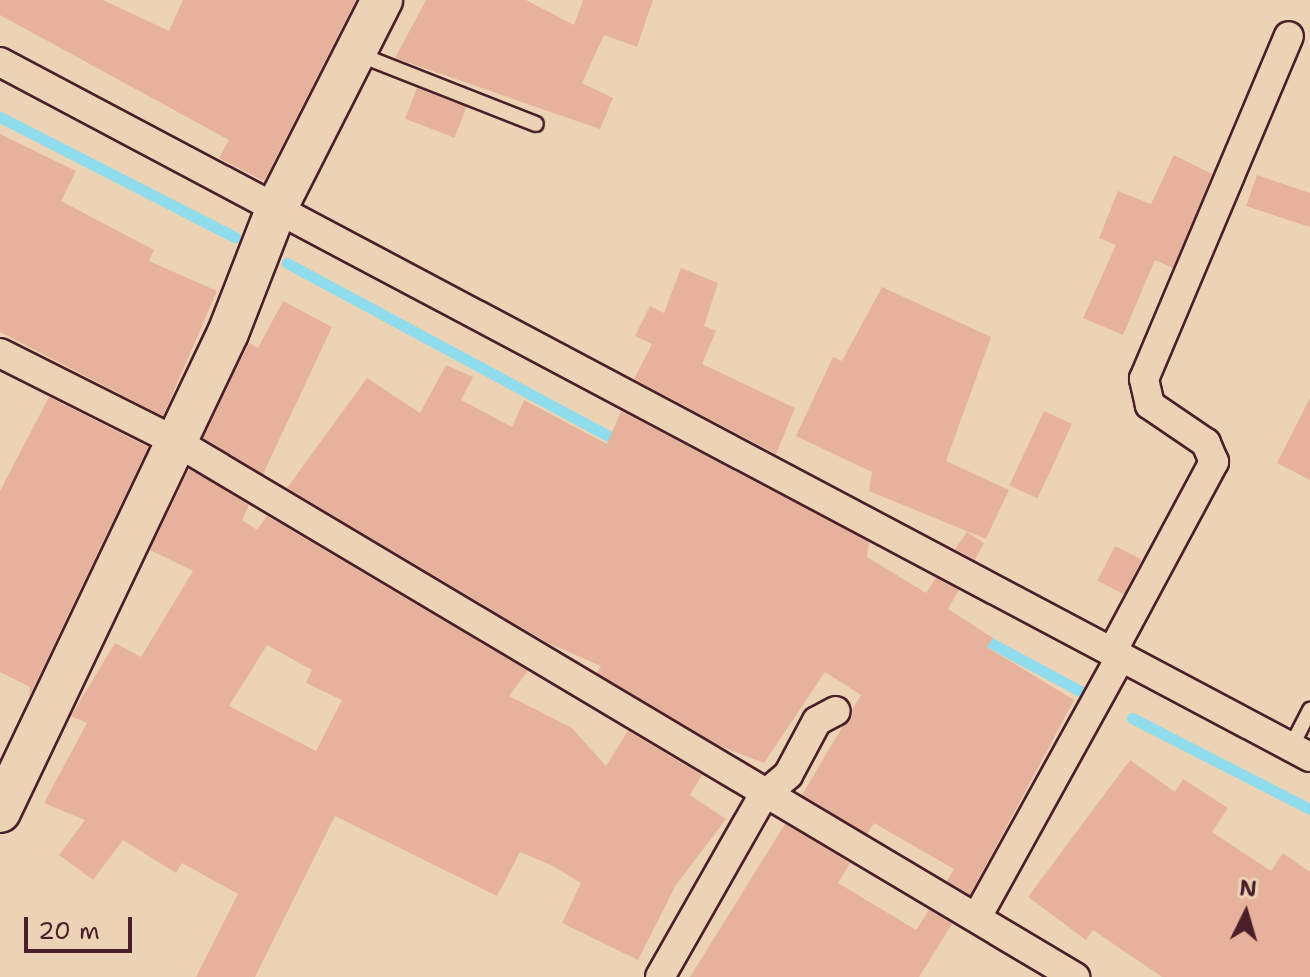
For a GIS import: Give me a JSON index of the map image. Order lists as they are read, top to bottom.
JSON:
{
  "scale_bar": "20 m",
  "north": "top"
}
